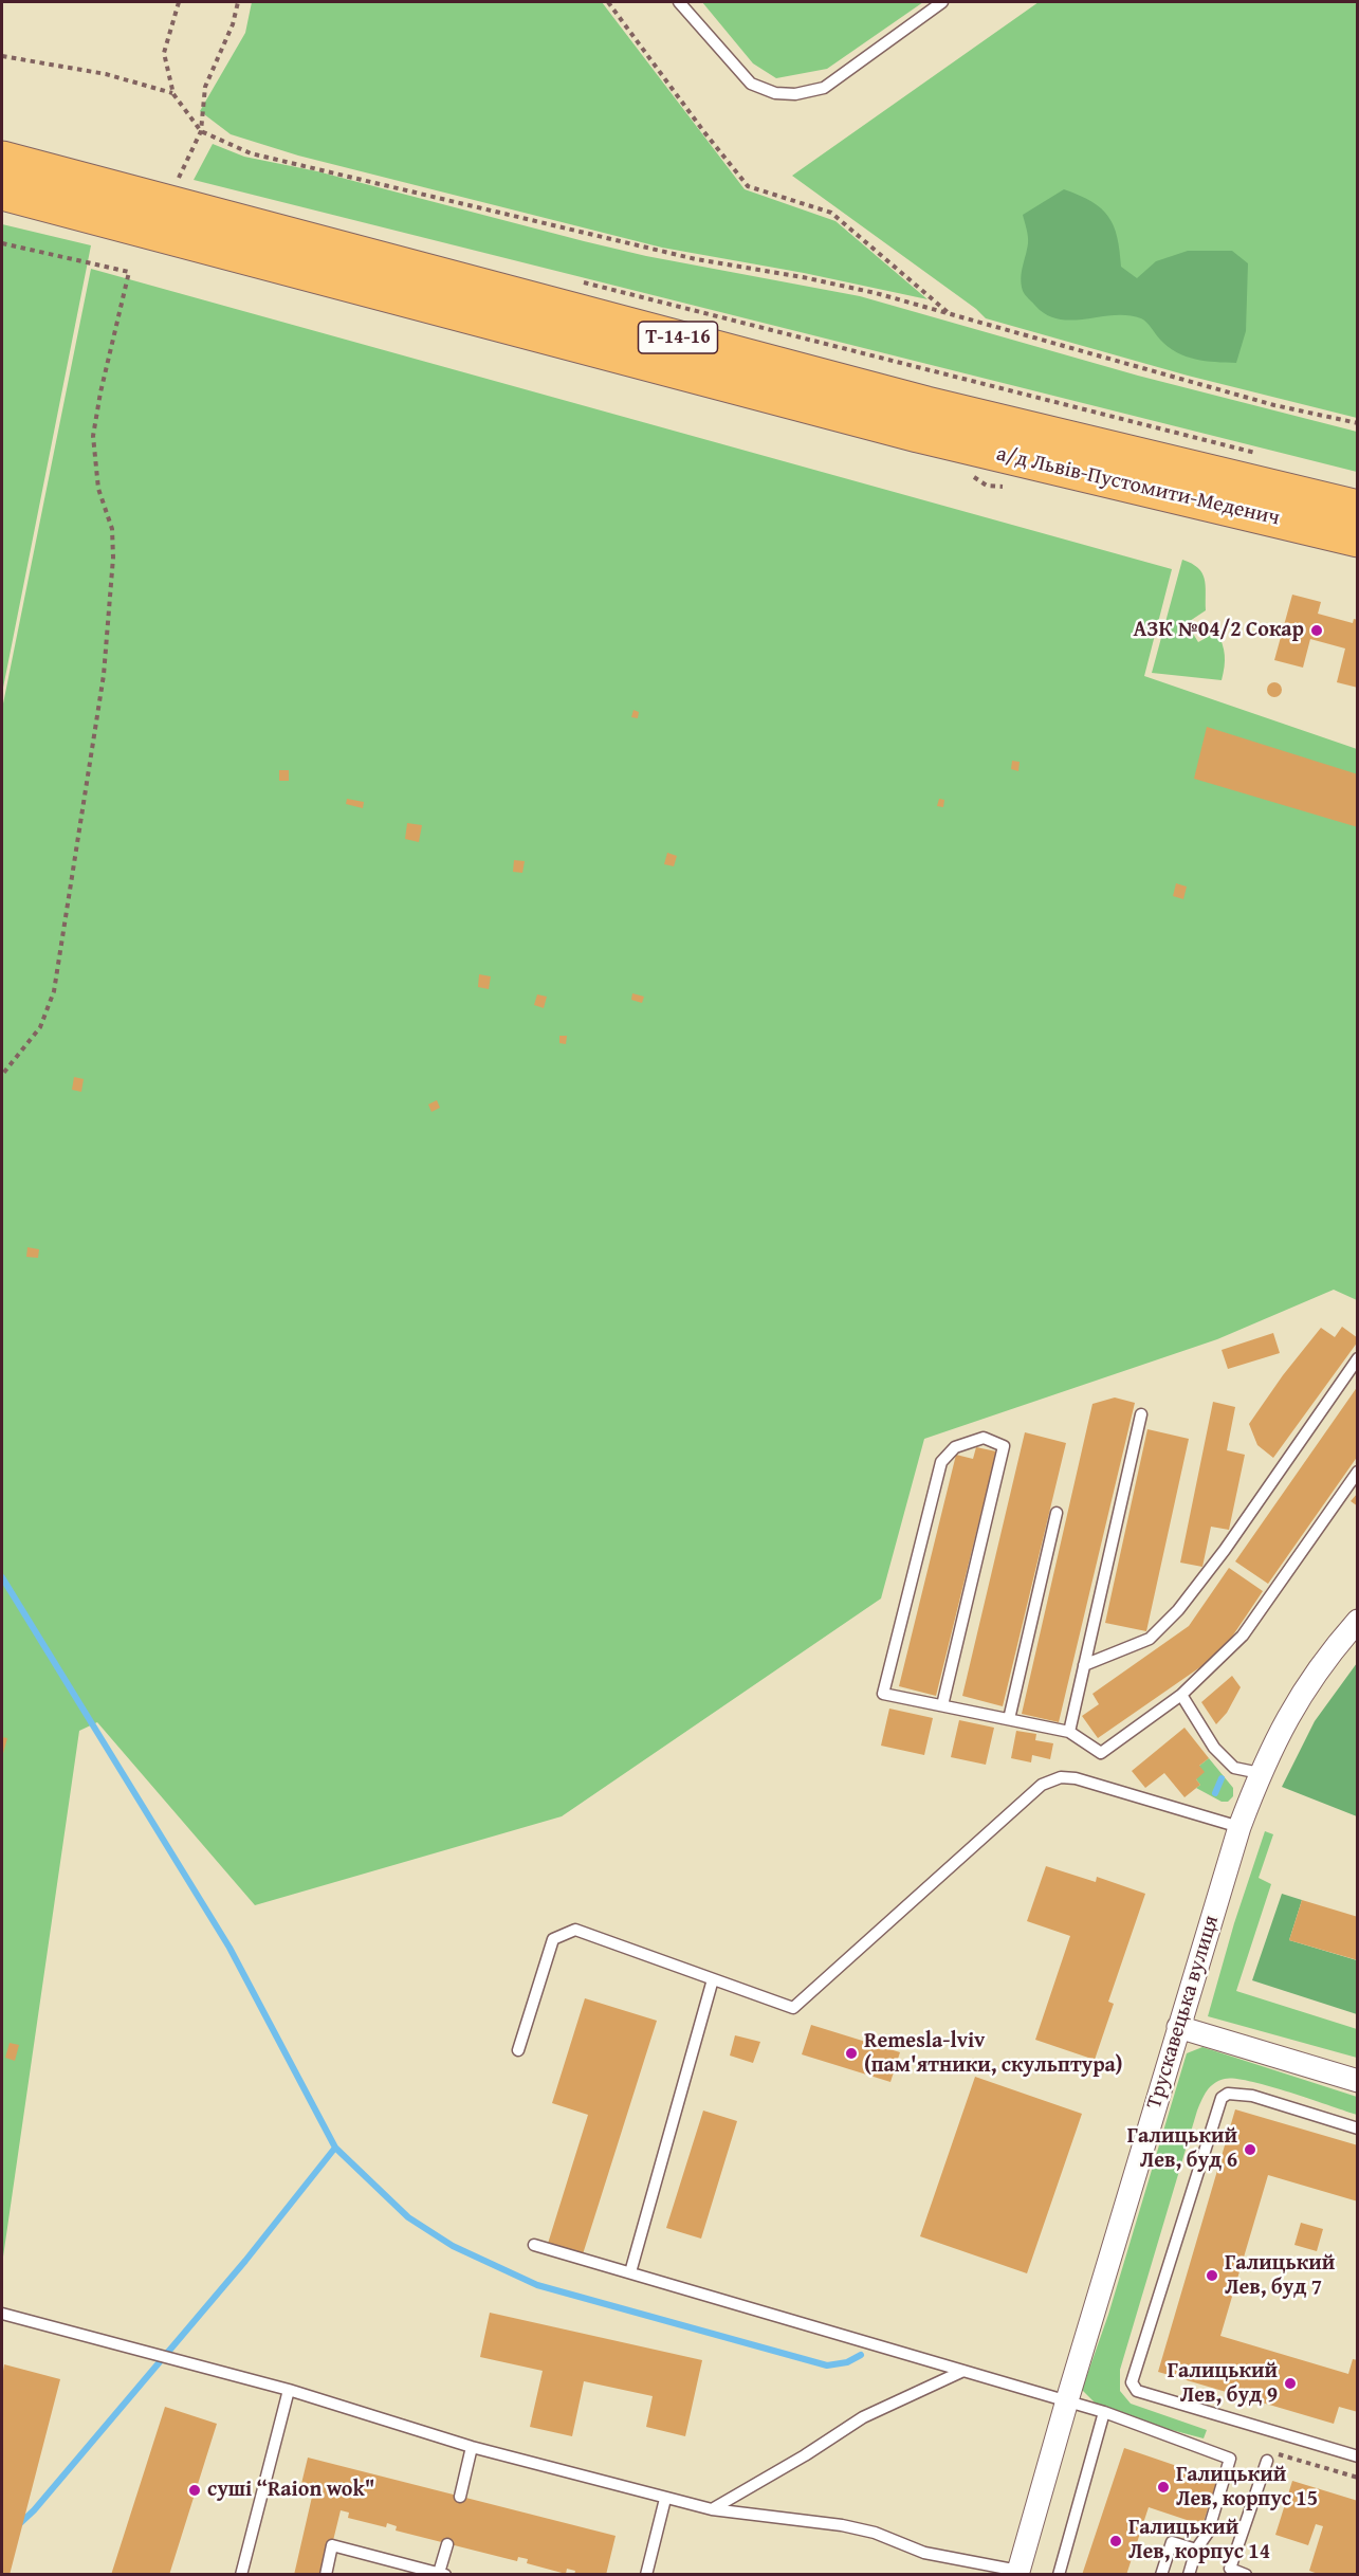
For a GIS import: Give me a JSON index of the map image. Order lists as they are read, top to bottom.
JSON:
{
  "streets": {
    "main road": ["Т-14-16", "а/д Львів-Пустомити-Меденич"],
    "street": ["Трускавецька вулиця"]
  },
  "places": [
    "АЗК №04/2 Сокар",
    "Remesla-lviv (пам'ятники, скульптура)",
    "Галицький Лев, буд 6",
    "Галицький Лев, буд 7",
    "Галицький Лев, буд 9",
    "Галицький Лев, корпус 15",
    "суші “Raion wok\"",
    "Галицький Лев, корпус 14"
  ]
}
